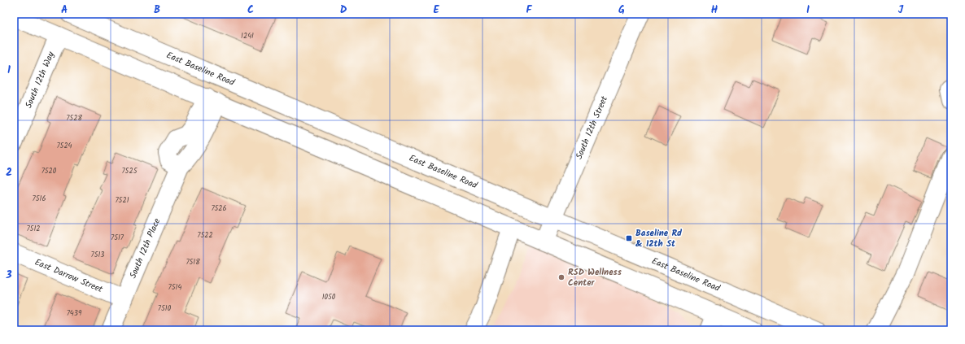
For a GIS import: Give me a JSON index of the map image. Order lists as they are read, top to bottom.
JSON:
{
  "streets": {
    "main road": [
      "East Baseline Road",
      "South 12th Way",
      "South 12th Street",
      "South 12th Place",
      "East Darrow Street"
    ]
  },
  "crossings": [
    ["East Baseline Road", "South 12th Street"],
    ["South 12th Place", "East Darrow Street"]
  ],
  "places": {
    "transit": ["Baseline Rd & 12th St"],
    "other": ["RSD Wellness Center"]
  },
  "house_numbers": [
    "1241",
    "7528",
    "7524",
    "7520",
    "7525",
    "7516",
    "7521",
    "7526",
    "7512",
    "7522",
    "7517",
    "7513",
    "7518",
    "7514",
    "1050",
    "7510",
    "7439"
  ],
  "grid": {
    "columns": [
      "A",
      "B",
      "C",
      "D",
      "E",
      "F",
      "G",
      "H",
      "I",
      "J"
    ],
    "rows": ["1", "2", "3"]
  }
}
